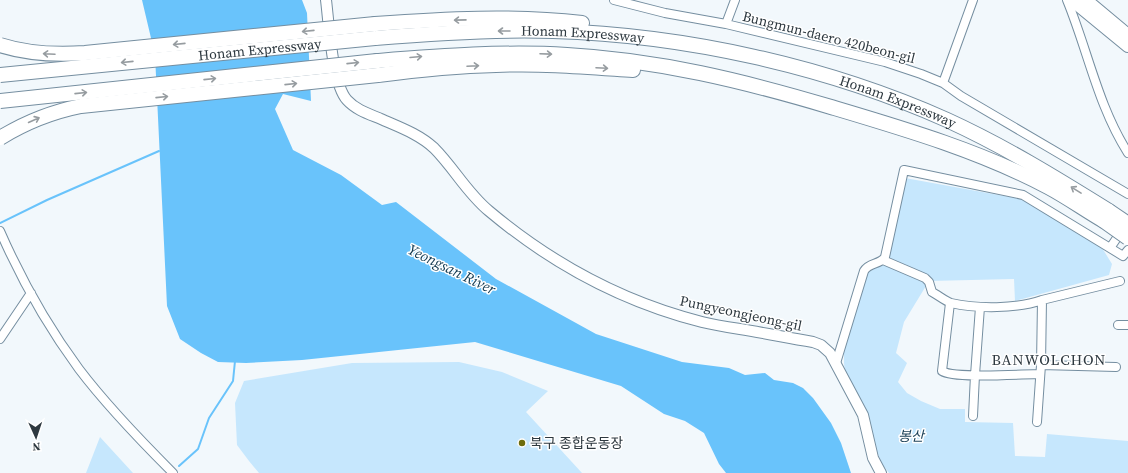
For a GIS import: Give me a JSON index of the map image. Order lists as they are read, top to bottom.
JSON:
{
  "streets": {
    "highway": ["Honam Expressway"],
    "street": ["Bungmun-daero 420beon-gil", "Pungyeongjeong-gil"]
  },
  "districts": ["BANWOLCHON"],
  "water": ["Yeongsan River"],
  "parks": ["봉산"],
  "places": ["북구 종합운동장"],
  "north": "bottom"
}
